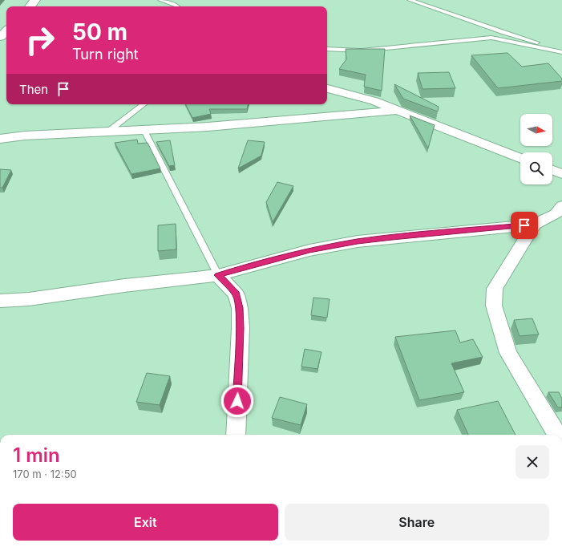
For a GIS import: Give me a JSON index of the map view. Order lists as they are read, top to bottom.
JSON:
{
  "north": "right",
  "page": {
    "turn": ["50 m", "Turn right"],
    "then": "Then",
    "heading": ["1 min", "170 m · 12:50"],
    "buttons": ["Exit", "Share"]
  }
}
